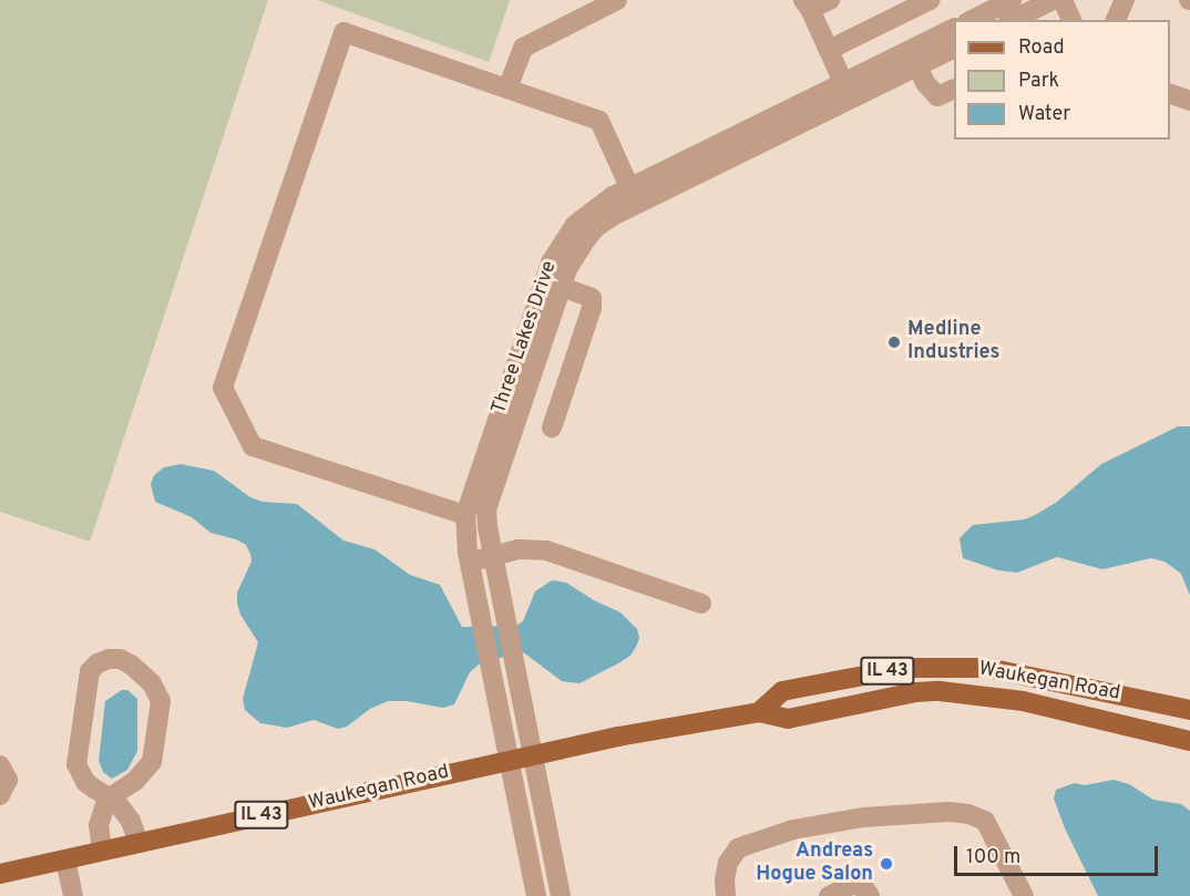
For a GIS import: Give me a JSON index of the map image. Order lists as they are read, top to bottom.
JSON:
{
  "streets": {
    "main road": ["IL 43", "Waukegan Road"],
    "street": ["Three Lakes Drive"]
  },
  "crossings": [
    ["Three Lakes Drive", "Waukegan Road"]
  ],
  "places": ["Medline Industries", "Andreas Hogue Salon"],
  "legend": ["Road", "Park", "Water"],
  "scale_bar": "100 m"
}
